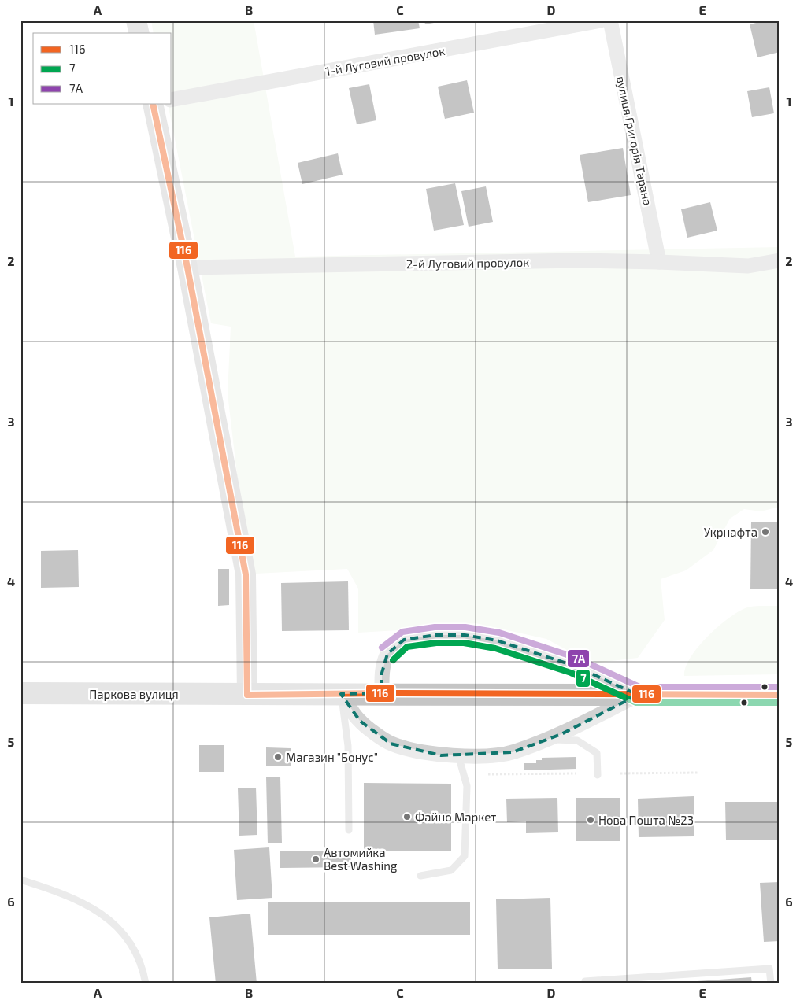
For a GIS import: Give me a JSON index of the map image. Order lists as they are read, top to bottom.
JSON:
{
  "streets": {
    "main road": ["Паркова вулиця"],
    "street": ["1-й Луговий провулок", "вулиця Григорія Тарана", "2-й Луговий провулок"]
  },
  "crossings": [
    ["вулиця Григорія Тарана", "2-й Луговий провулок"]
  ],
  "places": [
    "Укрнафта",
    "Магазин \"Бонус\"",
    "Файно Маркет",
    "Нова Пошта №23",
    "Автомийка Best Washing"
  ],
  "lines": ["transit line 116", "transit line 7А", "transit line 7"],
  "legend": ["116", "7", "7А"],
  "grid": {
    "columns": [
      "A",
      "B",
      "C",
      "D",
      "E"
    ],
    "rows": [
      "1",
      "2",
      "3",
      "4",
      "5",
      "6"
    ]
  }
}
